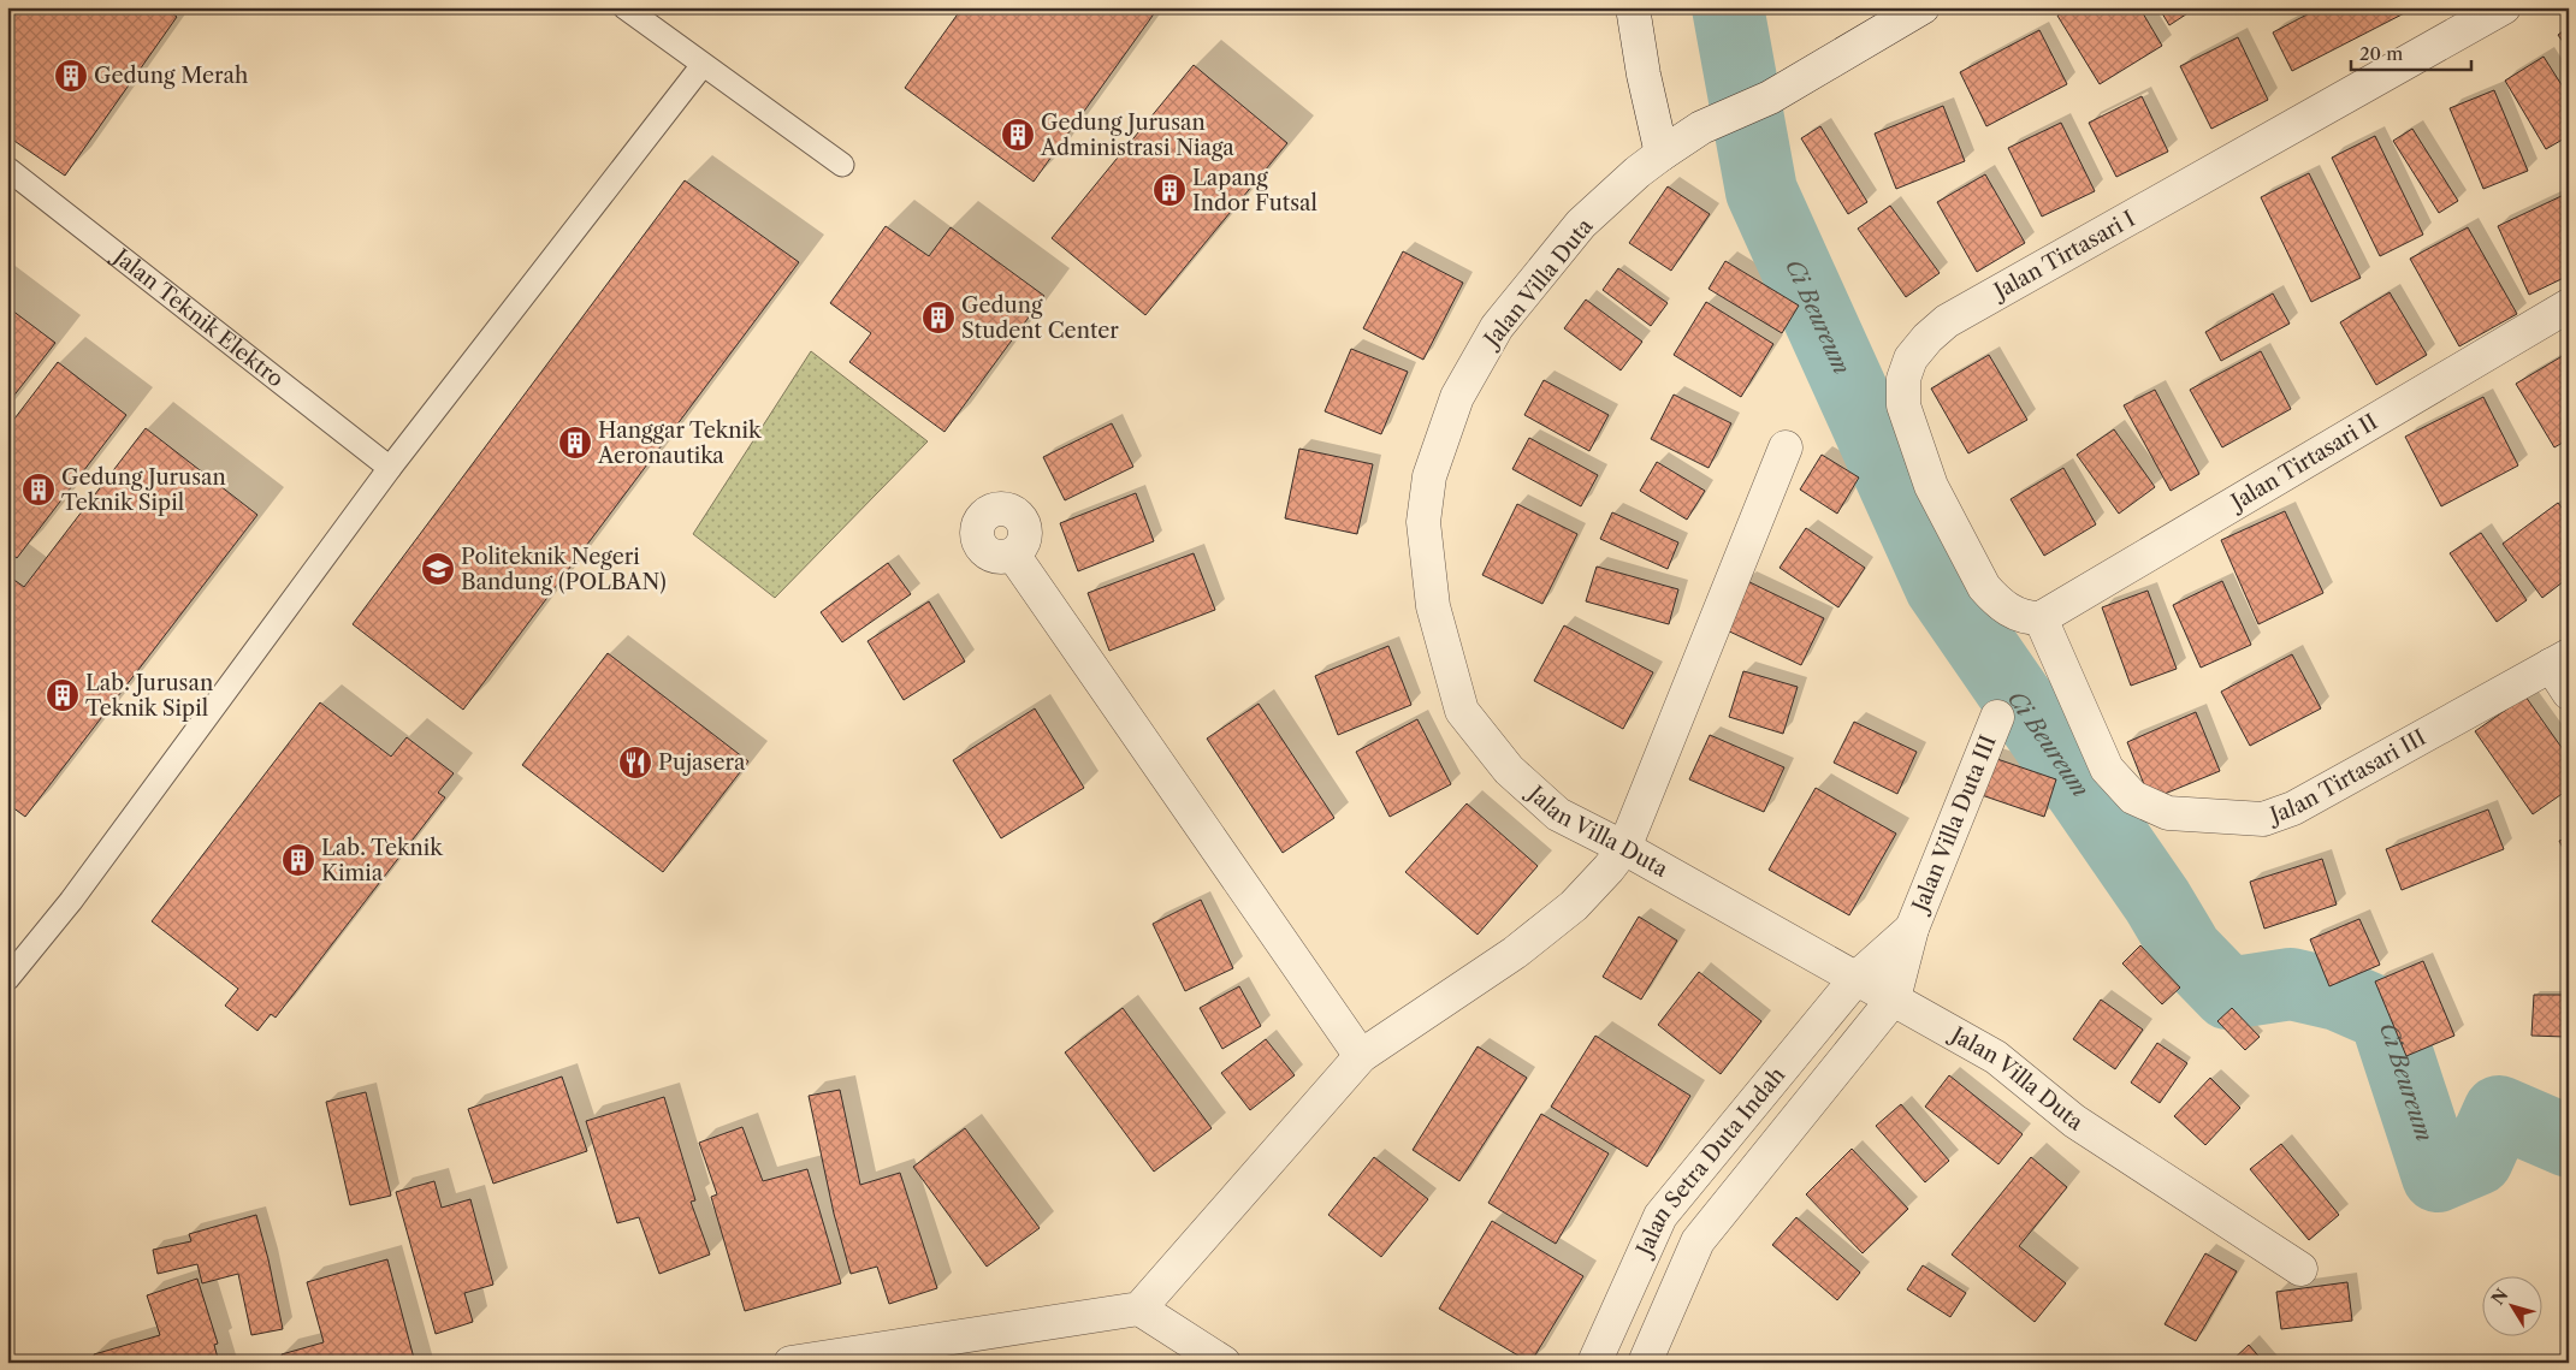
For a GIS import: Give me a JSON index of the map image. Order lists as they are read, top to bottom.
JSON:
{
  "streets": {
    "street": [
      "Jalan Tirtasari I",
      "Jalan Villa Duta",
      "Jalan Tirtasari II",
      "Jalan Tirtasari III",
      "Jalan Villa Duta III",
      "Jalan Setra Duta Indah"
    ],
    "lane": ["Jalan Teknik Elektro"]
  },
  "crossings": [
    ["Jalan Tirtasari I", "Jalan Tirtasari II"],
    ["Jalan Tirtasari I", "Jalan Tirtasari III"],
    ["Jalan Villa Duta", "Jalan Villa Duta III"],
    ["Jalan Villa Duta", "Jalan Setra Duta Indah"],
    ["Jalan Tirtasari II", "Jalan Tirtasari III"],
    ["Jalan Villa Duta III", "Jalan Setra Duta Indah"]
  ],
  "water": ["Ci Beureum"],
  "places": {
    "building": [
      "Gedung Merah",
      "Gedung Jurusan Administrasi Niaga",
      "Lapang Indor Futsal",
      "Gedung Student Center",
      "Hanggar Teknik Aeronautika",
      "Gedung Jurusan Teknik Sipil",
      "Lab. Jurusan Teknik Sipil",
      "Lab. Teknik Kimia"
    ],
    "school or university": ["Politeknik Negeri Bandung (POLBAN)"],
    "restaurant": ["Pujasera"]
  },
  "scale_bar": "20 m",
  "north": "top left"
}
